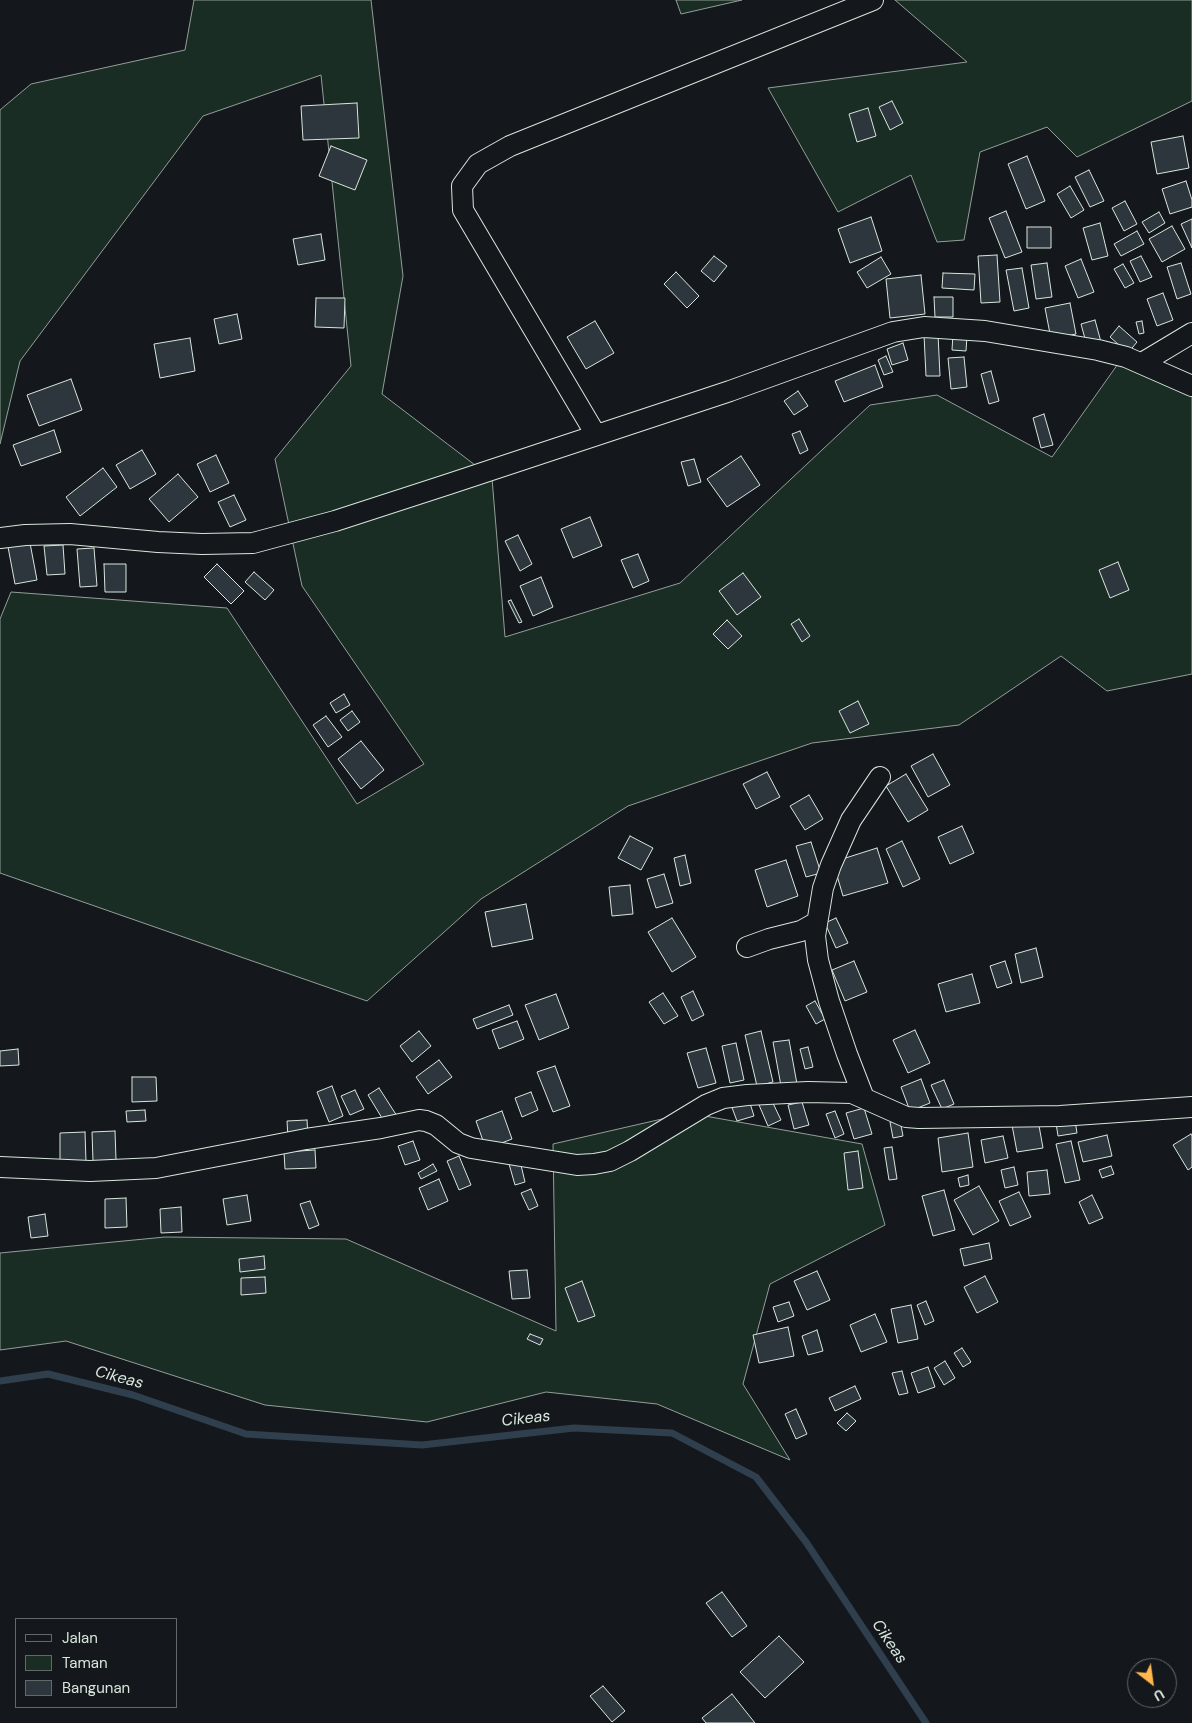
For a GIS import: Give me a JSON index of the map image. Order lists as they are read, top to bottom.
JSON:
{
  "water": ["Cikeas"],
  "legend": ["Jalan", "Taman", "Bangunan"],
  "north": "bottom right"
}
